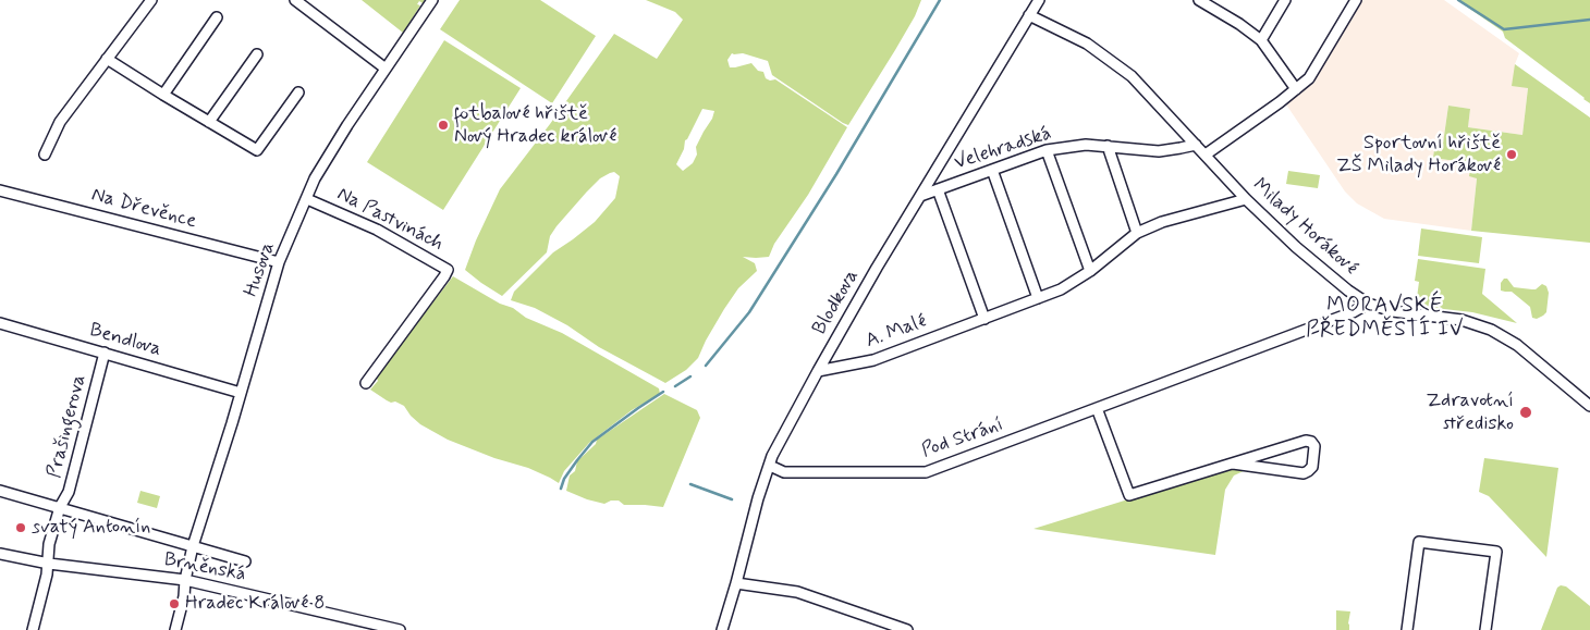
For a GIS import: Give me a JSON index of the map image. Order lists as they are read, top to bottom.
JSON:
{
  "streets": {
    "street": [
      "Velehradská",
      "Na Dřevěnce",
      "Na Pastvinách",
      "Milady Horákové",
      "Husova",
      "Blodkova",
      "A. Malé",
      "Bendlova",
      "Prašingerova",
      "Pod Strání",
      "Brněnská"
    ]
  },
  "crossings": [
    ["Velehradská", "Milady Horákové"],
    ["Velehradská", "Blodkova"],
    ["Na Dřevěnce", "Husova"],
    ["Na Pastvinách", "Husova"],
    ["Milady Horákové", "Blodkova"],
    ["Milady Horákové", "A. Malé"],
    ["Milady Horákové", "Pod Strání"],
    ["Husova", "Bendlova"],
    ["Husova", "Brněnská"],
    ["Blodkova", "A. Malé"],
    ["Blodkova", "Pod Strání"],
    ["Bendlova", "Prašingerova"],
    ["Prašingerova", "Brněnská"]
  ],
  "districts": ["MORAVSKÉ PŘEDMĚSTÍ IV"],
  "places": [
    "fotbalové hřiště Nový Hradec králové",
    "Sportovní hřiště ZŠ Milady Horákové",
    "Zdravotní středisko",
    "svatý Antonín",
    "Hradec Králové 8"
  ]
}
